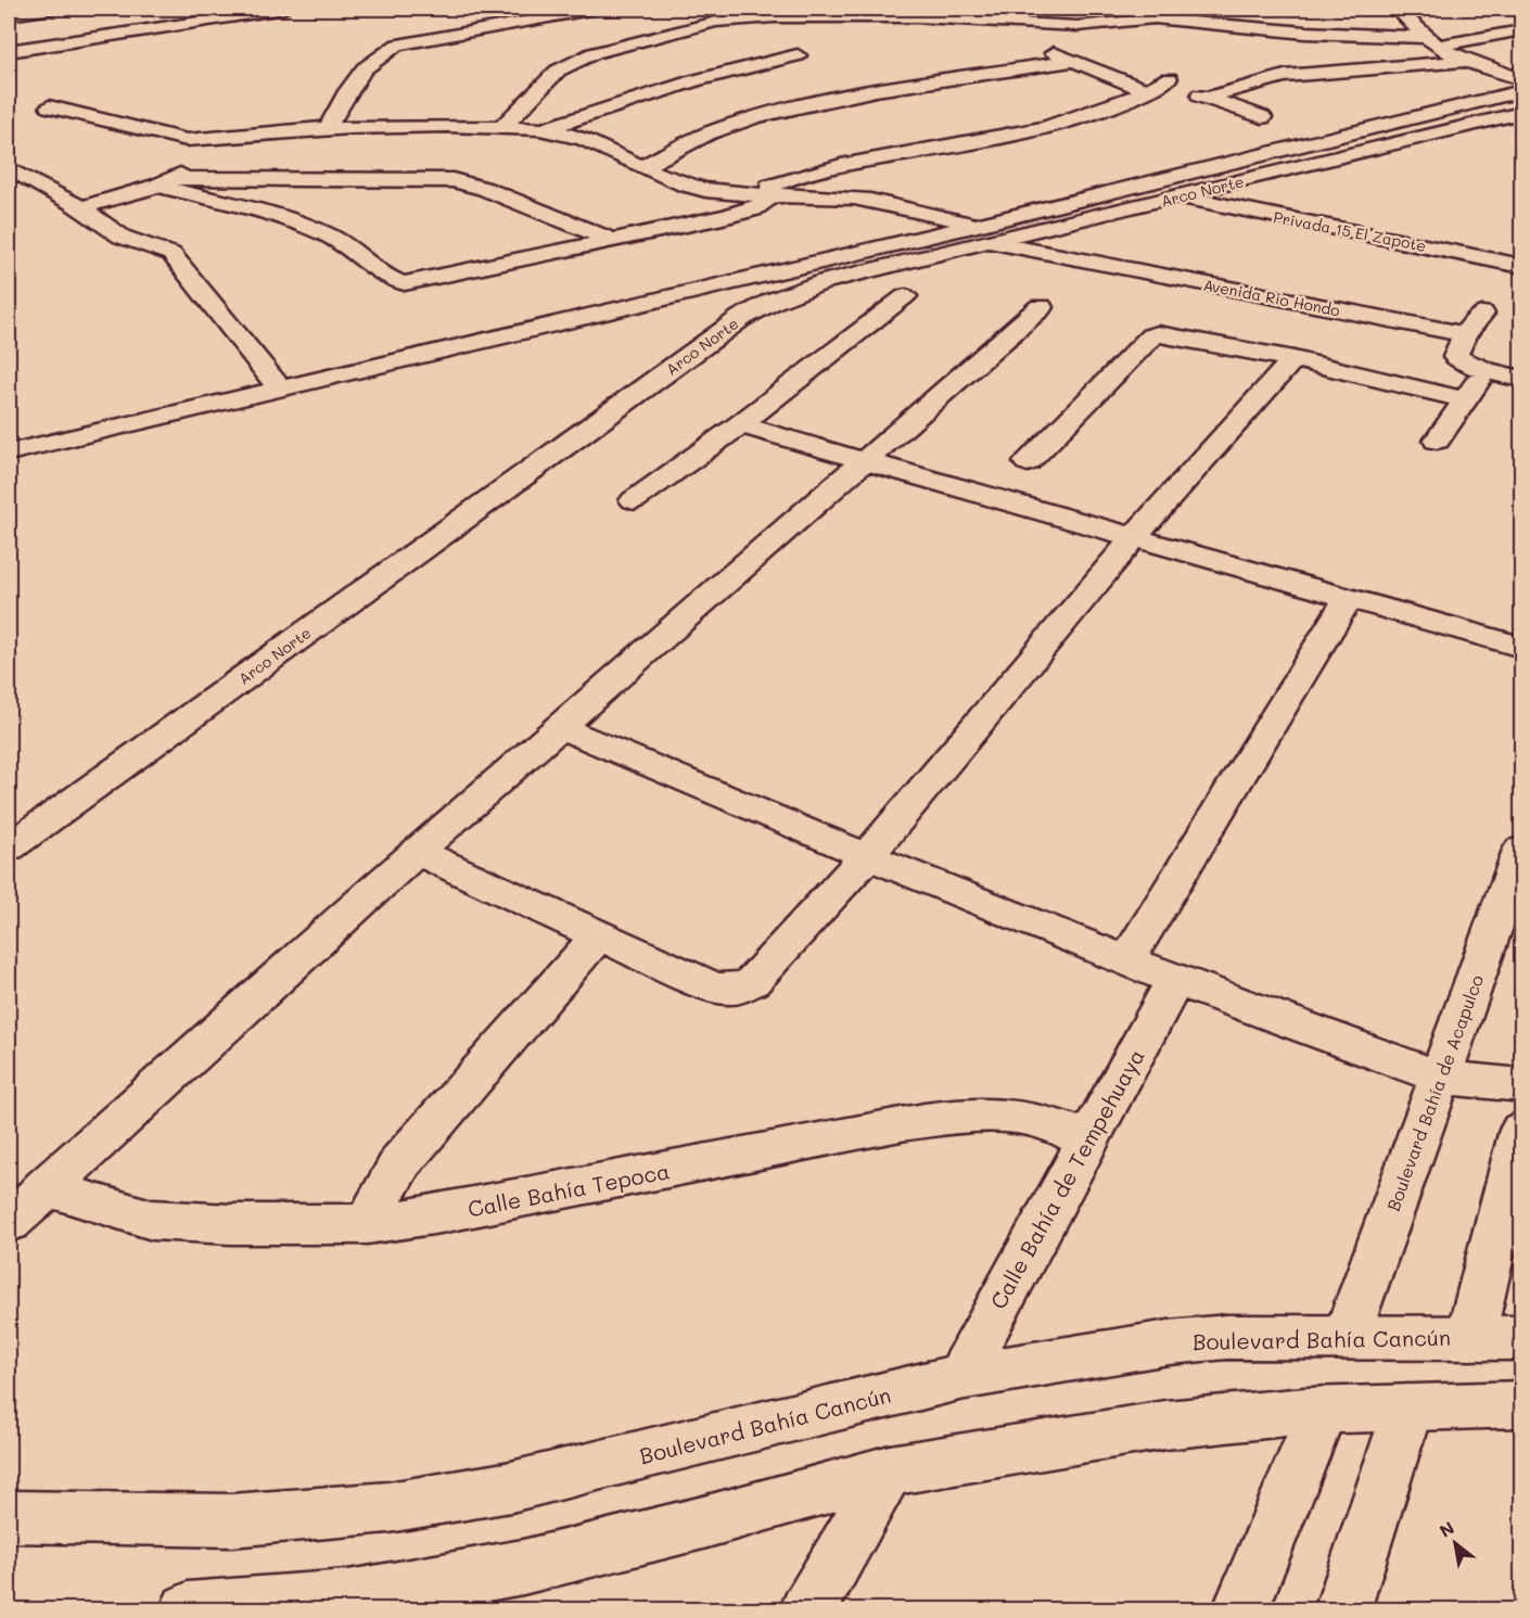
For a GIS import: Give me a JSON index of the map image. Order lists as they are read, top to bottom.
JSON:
{
  "streets": {
    "street": [
      "Arco Norte",
      "Privada 15 El Zapote",
      "Avenida Río Hondo",
      "Boulevard Bahía de Acapulco",
      "Calle Bahía de Tempehuaya",
      "Calle Bahía Tepoca",
      "Boulevard Bahía Cancún"
    ]
  },
  "crossings": [
    ["Arco Norte", "Privada 15 El Zapote"],
    ["Arco Norte", "Avenida Río Hondo"],
    ["Boulevard Bahía de Acapulco", "Boulevard Bahía Cancún"],
    ["Calle Bahía de Tempehuaya", "Calle Bahía Tepoca"],
    ["Calle Bahía de Tempehuaya", "Boulevard Bahía Cancún"]
  ],
  "north": "top left"
}
